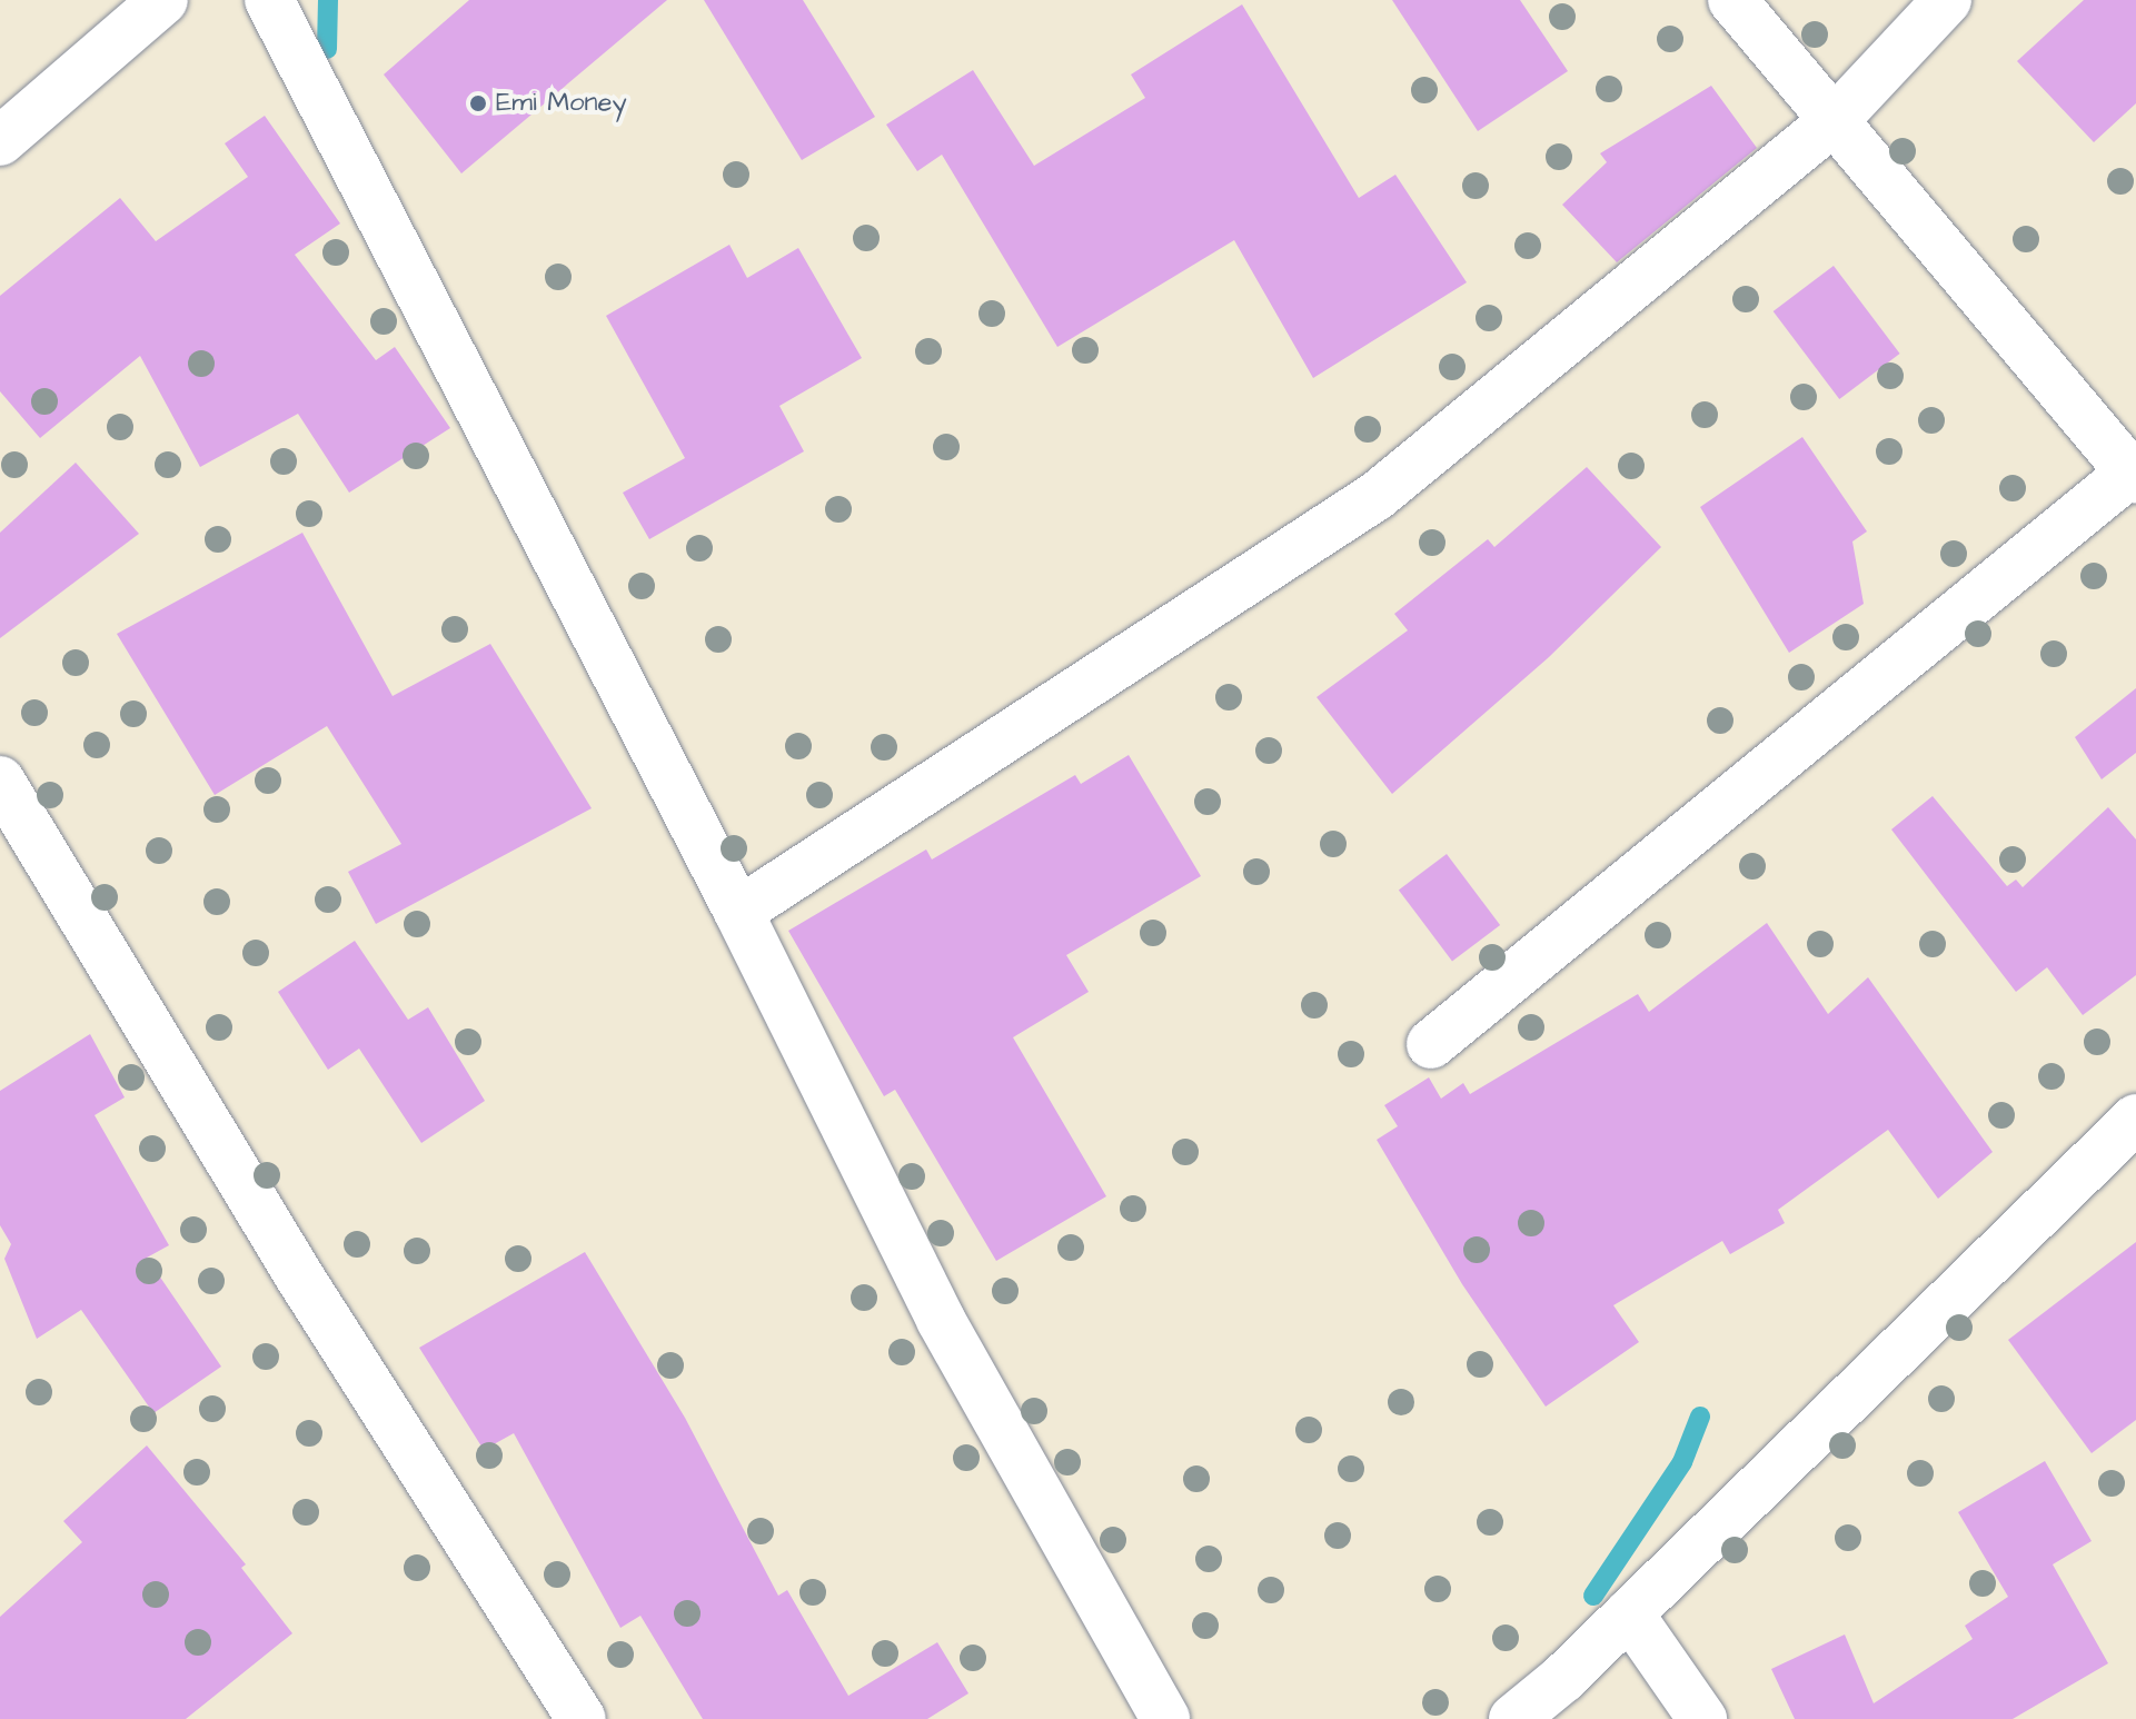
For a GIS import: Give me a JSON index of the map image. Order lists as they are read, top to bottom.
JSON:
{
  "places": ["Emi Money"]
}
